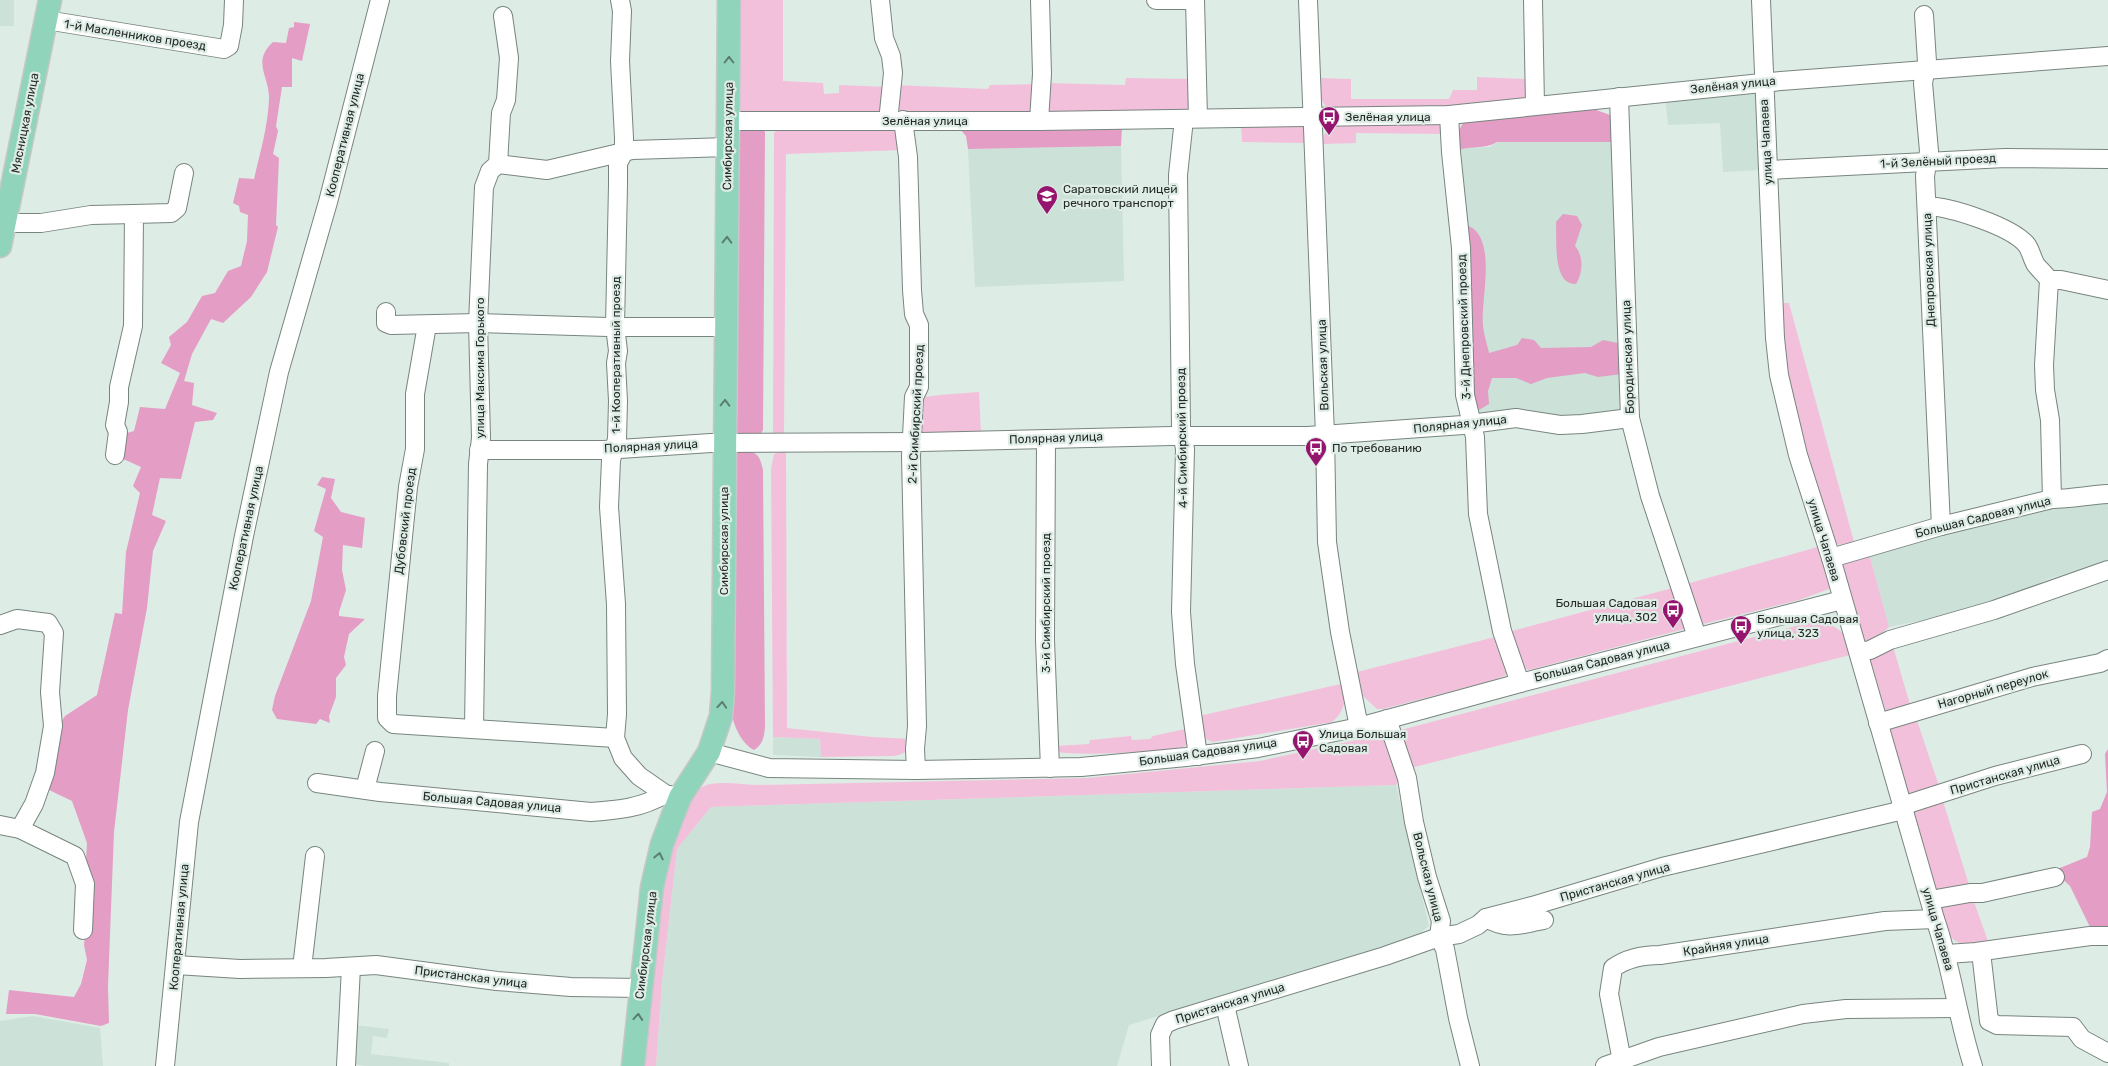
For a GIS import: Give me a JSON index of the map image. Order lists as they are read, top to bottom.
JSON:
{
  "streets": {
    "main road": ["Мясницкая улица", "Симбирская улица"],
    "street": [
      "1-й Масленников проезд",
      "Зелёная улица",
      "Кооперативная улица",
      "улица Чапаева",
      "1-й Зелёный проезд",
      "Днепровская улица",
      "3-й Днепровский проезд",
      "1-й Кооперативный проезд",
      "Бородинская улица",
      "Вольская улица",
      "улица Максима Горького",
      "2-й Симбирский проезд",
      "Полярная улица",
      "4-й Симбирский проезд",
      "Большая Садовая улица",
      "Дубовский проезд",
      "3-й Симбирский проезд",
      "Нагорный переулок",
      "Пристанская улица",
      "Крайняя улица"
    ]
  },
  "crossings": [
    ["1-й Масленников проезд", "Мясницкая улица"],
    ["Зелёная улица", "Симбирская улица"],
    ["Зелёная улица", "улица Чапаева"],
    ["Зелёная улица", "Днепровская улица"],
    ["Зелёная улица", "3-й Днепровский проезд"],
    ["Зелёная улица", "Бородинская улица"],
    ["Зелёная улица", "Вольская улица"],
    ["Зелёная улица", "2-й Симбирский проезд"],
    ["Зелёная улица", "4-й Симбирский проезд"],
    ["Кооперативная улица", "Пристанская улица"],
    ["Симбирская улица", "1-й Кооперативный проезд"],
    ["Симбирская улица", "Полярная улица"],
    ["Симбирская улица", "Большая Садовая улица"],
    ["Симбирская улица", "Пристанская улица"],
    ["улица Чапаева", "1-й Зелёный проезд"],
    ["улица Чапаева", "Большая Садовая улица"],
    ["улица Чапаева", "Нагорный переулок"],
    ["улица Чапаева", "Пристанская улица"],
    ["улица Чапаева", "Крайняя улица"],
    ["1-й Зелёный проезд", "Днепровская улица"],
    ["Днепровская улица", "Большая Садовая улица"],
    ["3-й Днепровский проезд", "Полярная улица"],
    ["3-й Днепровский проезд", "Большая Садовая улица"],
    ["1-й Кооперативный проезд", "Полярная улица"],
    ["1-й Кооперативный проезд", "Большая Садовая улица"],
    ["Бородинская улица", "Полярная улица"],
    ["Бородинская улица", "Большая Садовая улица"],
    ["Вольская улица", "Полярная улица"],
    ["Вольская улица", "Большая Садовая улица"],
    ["Вольская улица", "Пристанская улица"],
    ["улица Максима Горького", "Полярная улица"],
    ["улица Максима Горького", "Дубовский проезд"],
    ["2-й Симбирский проезд", "Полярная улица"],
    ["2-й Симбирский проезд", "Большая Садовая улица"],
    ["Полярная улица", "4-й Симбирский проезд"],
    ["Полярная улица", "3-й Симбирский проезд"],
    ["4-й Симбирский проезд", "Большая Садовая улица"],
    ["Большая Садовая улица", "3-й Симбирский проезд"]
  ],
  "one_way": ["Симбирская улица"],
  "places": {
    "bus stop": [
      "Зелёная улица",
      "По требованию",
      "Большая Садовая улица, 302",
      "Большая Садовая улица, 323",
      "Улица Большая Садовая"
    ],
    "school or university": ["Саратовский лицей речного транспорт"]
  }
}
